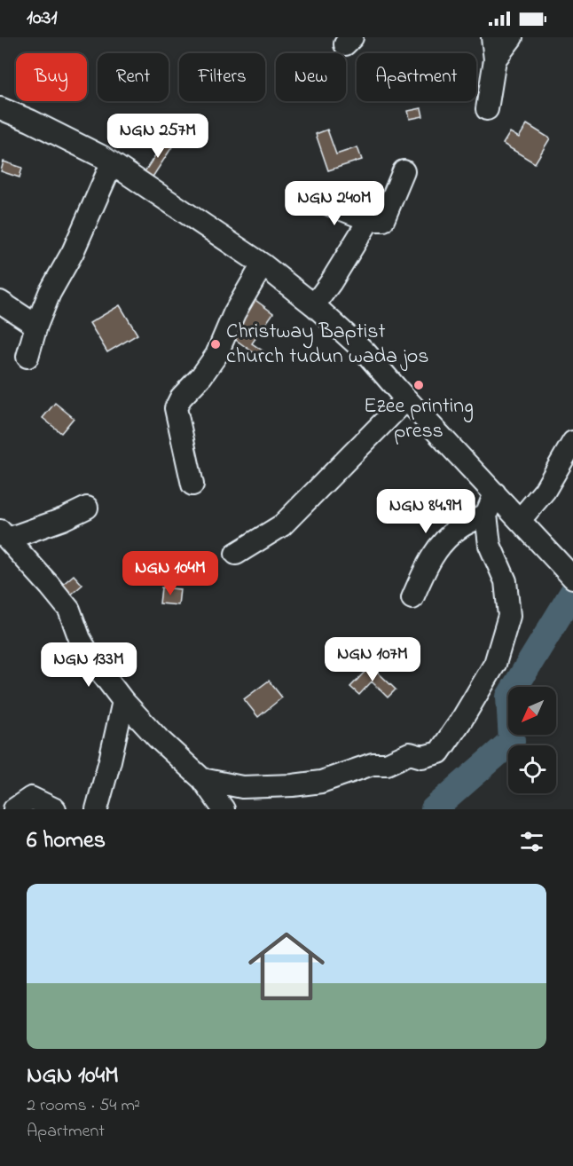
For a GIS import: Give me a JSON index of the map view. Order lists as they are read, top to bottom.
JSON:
{
  "places": ["Christway Baptist church tudun wada jos", "Ezee printing press"],
  "north": "bottom left",
  "page": {
    "status": "10:31",
    "chip": [
      "Buy",
      "Rent",
      "Filters",
      "New",
      "Apartment"
    ],
    "price": [
      "NGN 257M",
      "NGN 240M",
      "NGN 84.9M",
      "NGN 104M",
      "NGN 107M",
      "NGN 133M"
    ],
    "heading": "6 homes",
    "list": [
      {
        "name": "NGN 104M",
        "note": "2 rooms · 54 m² · Apartment"
      }
    ]
  }
}
